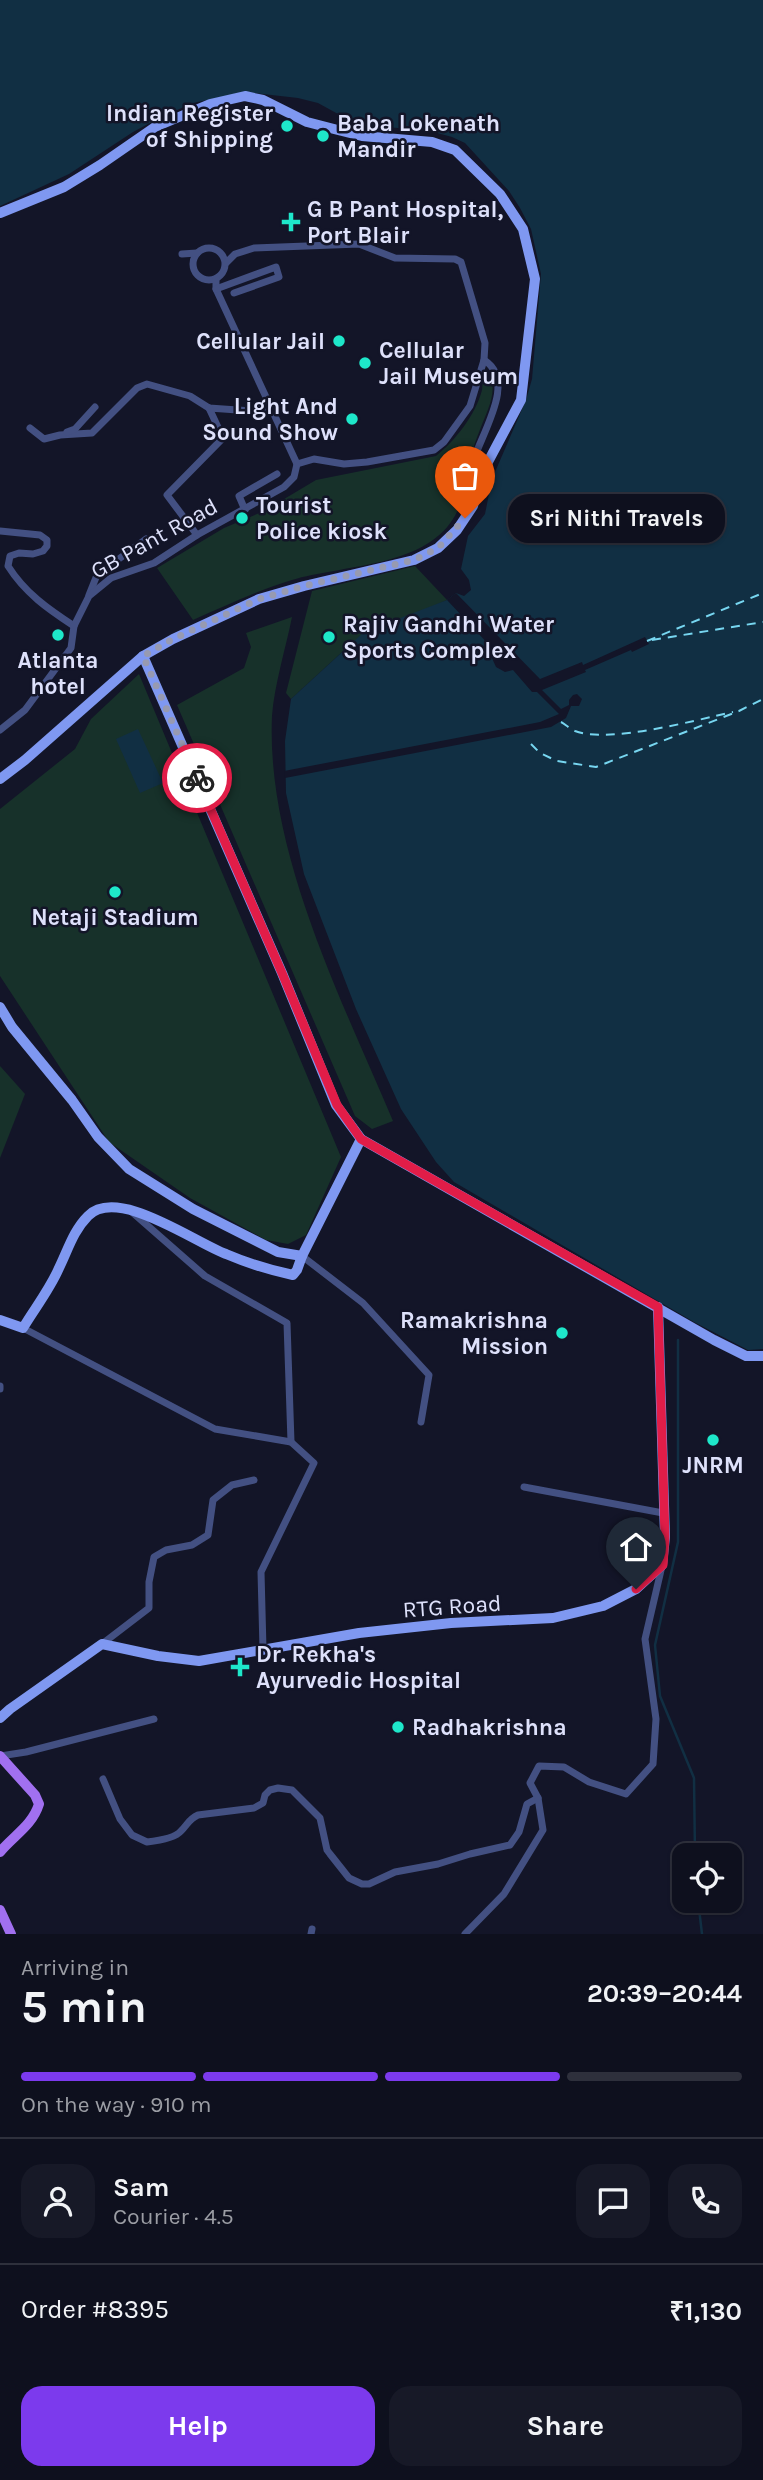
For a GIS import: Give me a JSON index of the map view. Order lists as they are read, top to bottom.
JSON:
{
  "streets": {
    "street": ["GB Pant Road", "RTG Road"]
  },
  "places": {
    "other": [
      "Indian Register of Shipping",
      "Baba Lokenath Mandir",
      "Cellular Jail",
      "Cellular Jail Museum",
      "Light And Sound Show",
      "Tourist Police kiosk",
      "Sri Nithi Travels",
      "Atlanta hotel",
      "Rajiv Gandhi Water Sports Complex",
      "Netaji Stadium",
      "Ramakrishna Mission",
      "JNRM",
      "Radhakrishna"
    ],
    "health": ["G B Pant Hospital, Port Blair", "Dr. Rekha's Ayurvedic Hospital"]
  },
  "page": {
    "bubble": "Sri Nithi Travels",
    "heading": ["5 min", "Arriving in", "20:39–20:44"],
    "panel": [
      "Sam",
      "Courier · 4.5",
      "Order #8395",
      "₹1,130"
    ],
    "bar": "On the way · 910 m",
    "buttons": ["Help", "Share"]
  }
}
